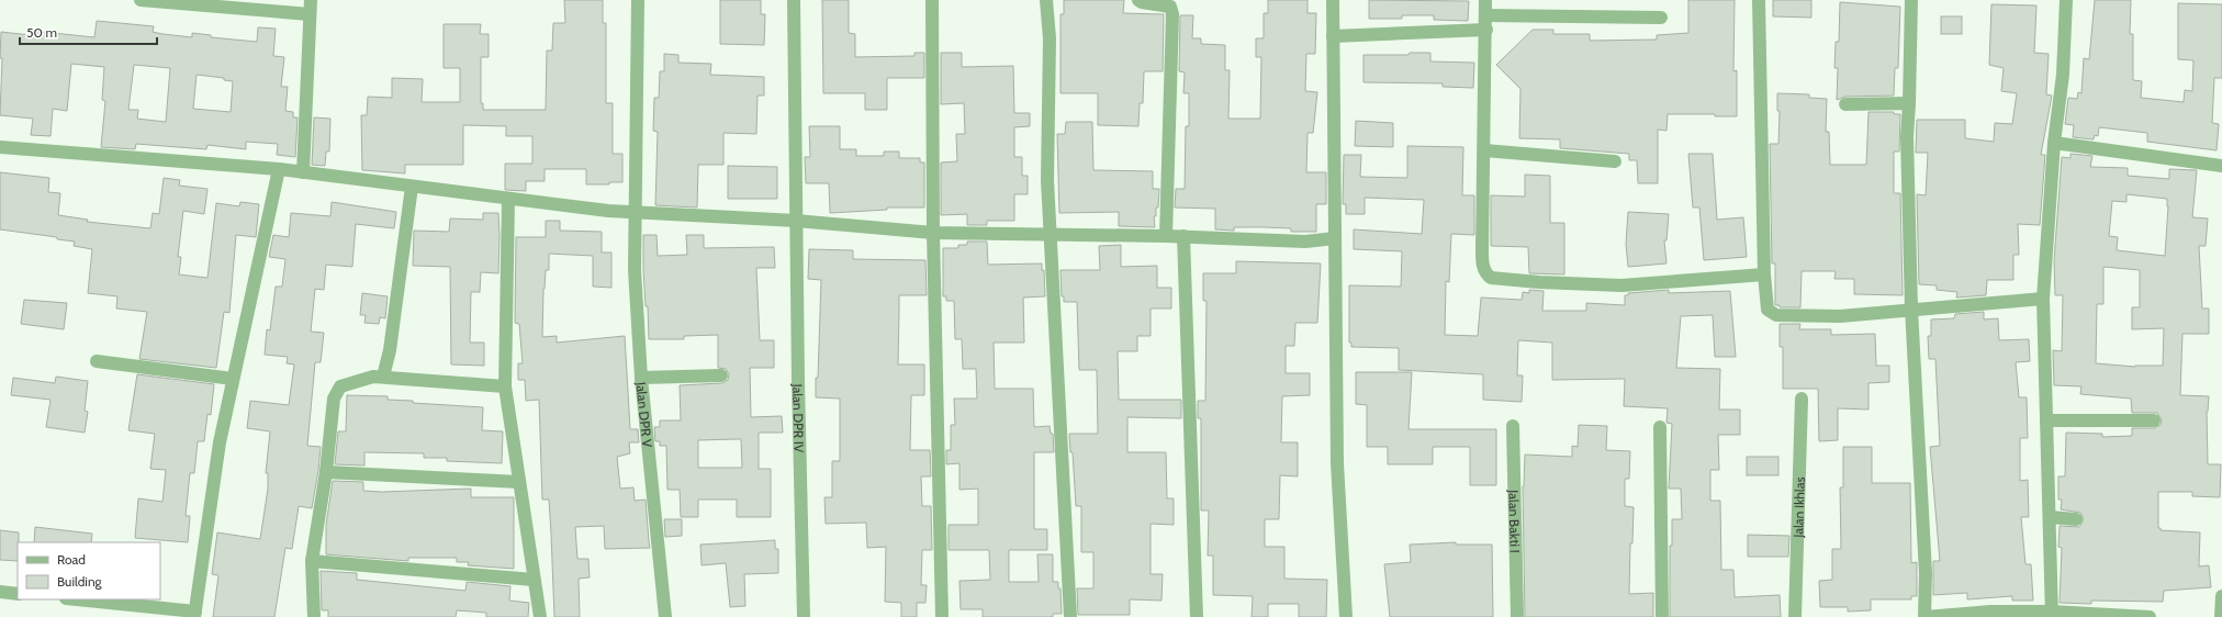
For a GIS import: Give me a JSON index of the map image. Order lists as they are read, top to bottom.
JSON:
{
  "streets": {
    "street": [
      "Jalan DPR V",
      "Jalan DPR IV",
      "Jalan Ikhlas",
      "Jalan Bakti I"
    ]
  },
  "legend": ["Road", "Building"],
  "scale_bar": "50 m"
}
